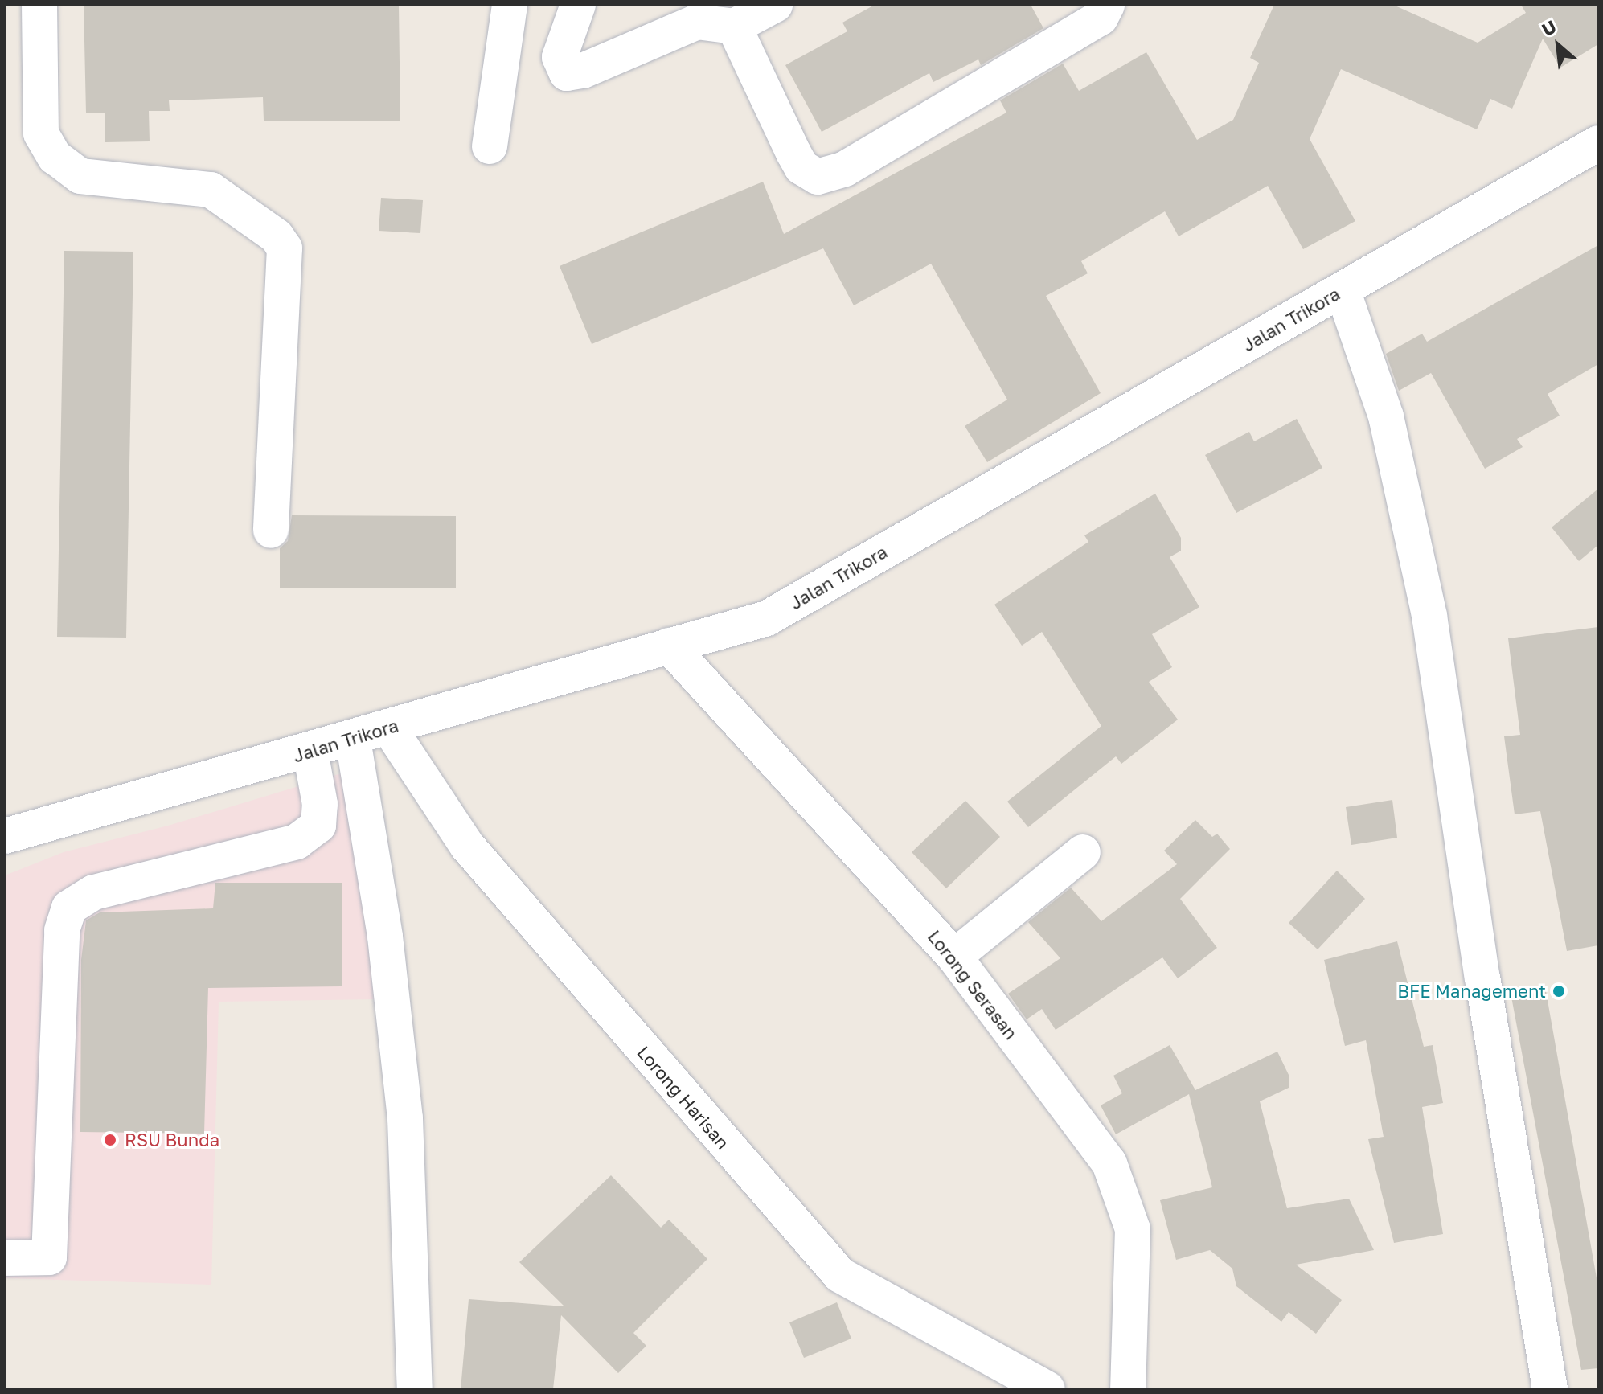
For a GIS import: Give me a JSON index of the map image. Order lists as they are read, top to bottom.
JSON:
{
  "streets": {
    "street": ["Jalan Trikora", "Lorong Serasan", "Lorong Harisan"]
  },
  "crossings": [
    ["Jalan Trikora", "Lorong Serasan"],
    ["Jalan Trikora", "Lorong Harisan"]
  ],
  "places": ["BFE Management", "RSU Bunda"],
  "north": "top left"
}
